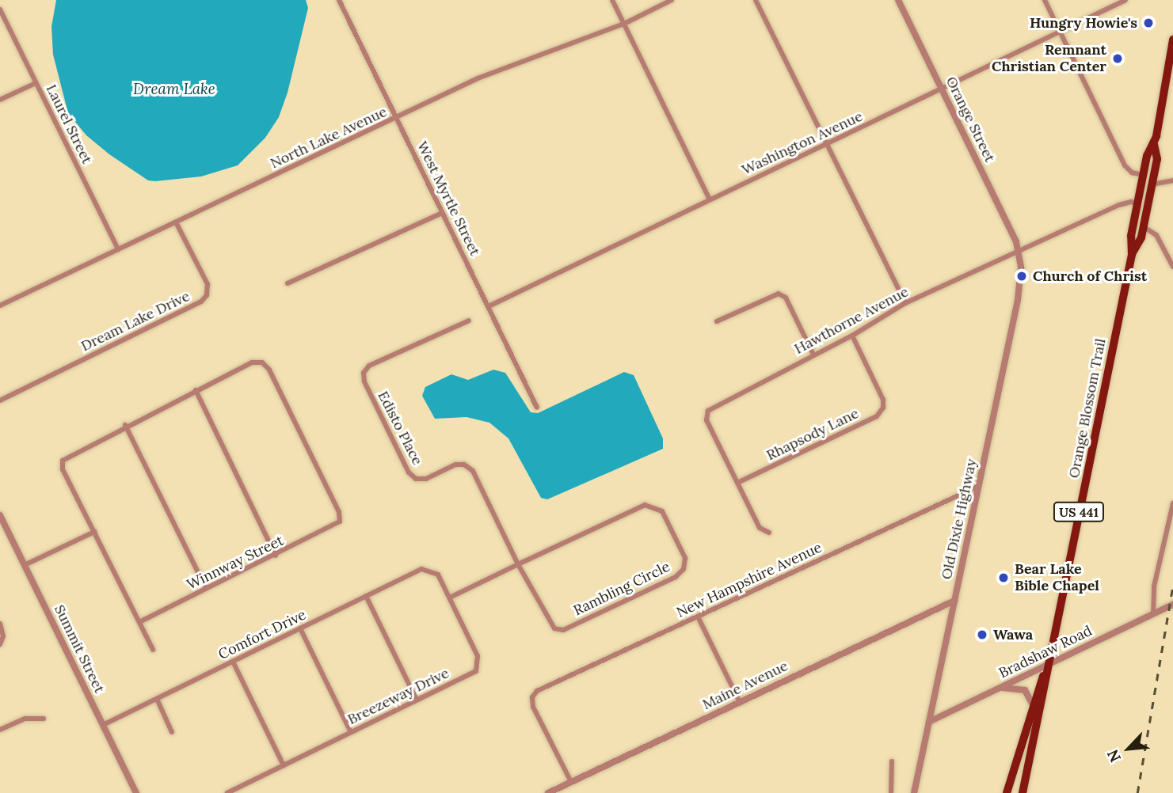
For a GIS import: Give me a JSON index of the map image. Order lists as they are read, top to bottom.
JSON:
{
  "streets": {
    "main road": ["Orange Blossom Trail", "US 441"],
    "street": [
      "Orange Street",
      "Laurel Street",
      "North Lake Avenue",
      "Washington Avenue",
      "West Myrtle Street",
      "Hawthorne Avenue",
      "Dream Lake Drive",
      "Edisto Place",
      "Rhapsody Lane",
      "Old Dixie Highway",
      "Winnway Street",
      "New Hampshire Avenue",
      "Rambling Circle",
      "Comfort Drive",
      "Summit Street",
      "Bradshaw Road",
      "Maine Avenue",
      "Breezeway Drive"
    ]
  },
  "crossings": [
    ["Orange Street", "Washington Avenue"],
    ["Orange Street", "Hawthorne Avenue"],
    ["Orange Street", "Old Dixie Highway"],
    ["Laurel Street", "North Lake Avenue"],
    ["North Lake Avenue", "West Myrtle Street"],
    ["North Lake Avenue", "Dream Lake Drive"],
    ["Washington Avenue", "West Myrtle Street"],
    ["Hawthorne Avenue", "Orange Blossom Trail"],
    ["Hawthorne Avenue", "Rhapsody Lane"],
    ["Hawthorne Avenue", "Old Dixie Highway"],
    ["Orange Blossom Trail", "Bradshaw Road"],
    ["Edisto Place", "Rambling Circle"],
    ["Old Dixie Highway", "New Hampshire Avenue"],
    ["Old Dixie Highway", "Bradshaw Road"],
    ["Old Dixie Highway", "Maine Avenue"],
    ["New Hampshire Avenue", "Maine Avenue"],
    ["Rambling Circle", "Breezeway Drive"],
    ["Comfort Drive", "Summit Street"],
    ["Comfort Drive", "Breezeway Drive"]
  ],
  "water": ["Dream Lake"],
  "places": [
    "Hungry Howie's",
    "Remnant Christian Center",
    "Church of Christ",
    "Bear Lake Bible Chapel",
    "Wawa"
  ],
  "north": "bottom left"
}
